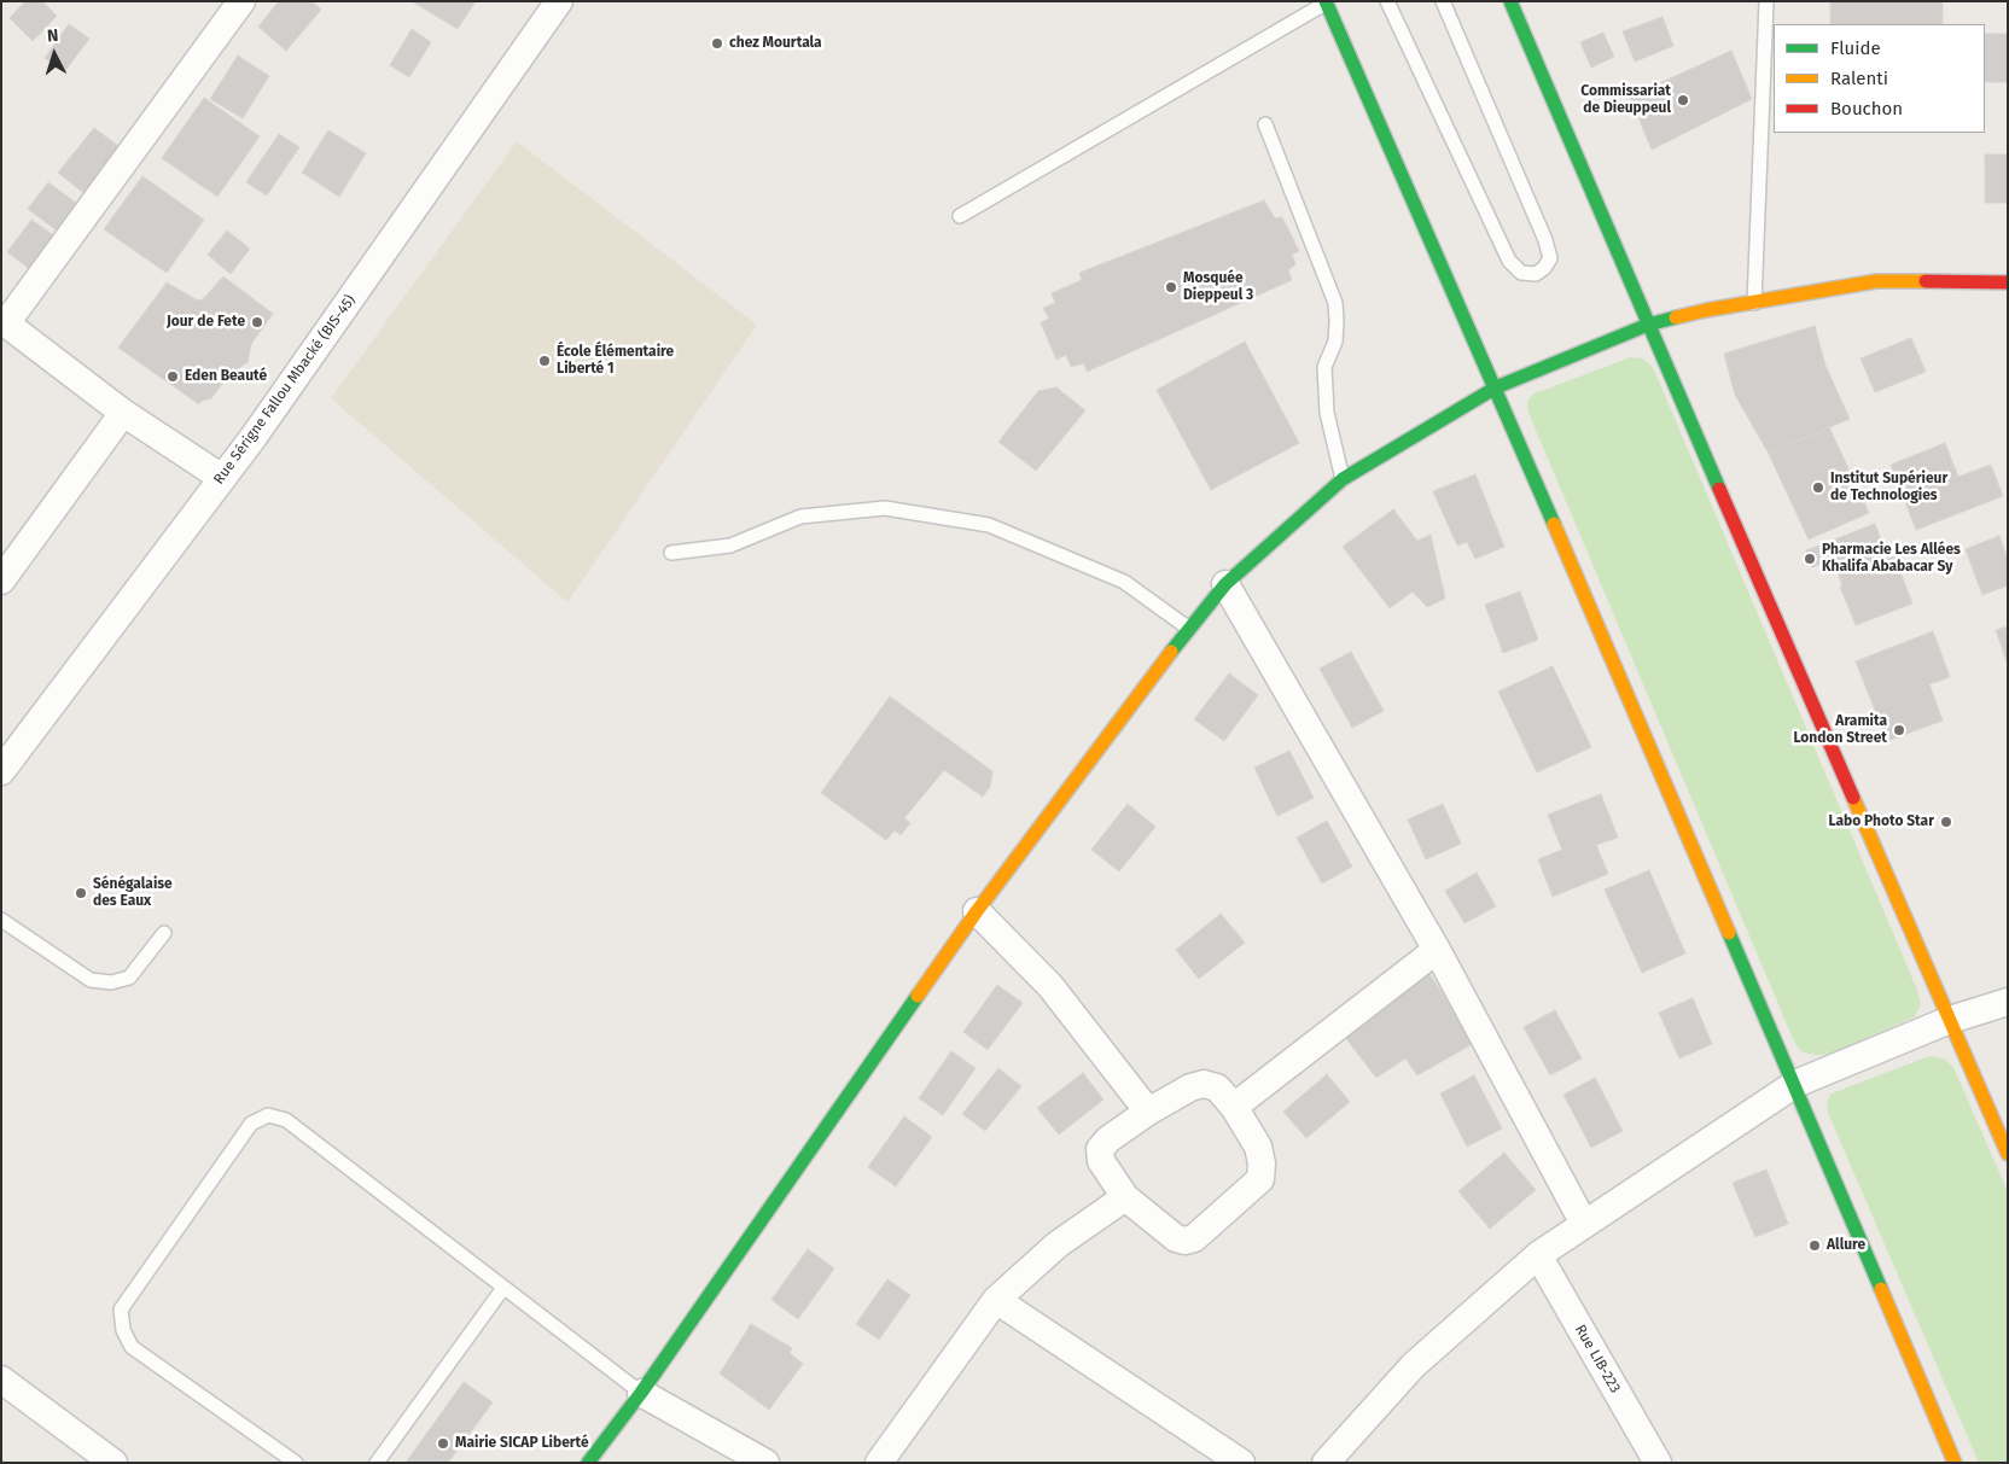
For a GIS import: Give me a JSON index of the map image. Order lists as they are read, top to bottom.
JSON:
{
  "streets": {
    "street": ["Rue Sérigne Fallou Mbacké (BIS-45)", "Rue LIB-223"]
  },
  "places": [
    "chez Mourtala",
    "Commissariat de Dieuppeul",
    "Mosquée Dieppeul 3",
    "Jour de Fete",
    "École Élémentaire Liberté 1",
    "Eden Beauté",
    "Institut Supérieur de Technologies",
    "Pharmacie Les Allées Khalifa Ababacar Sy",
    "Aramita London Street",
    "Labo Photo Star",
    "Sénégalaise des Eaux",
    "Allure",
    "Mairie SICAP Liberté"
  ],
  "legend": ["Fluide", "Ralenti", "Bouchon"],
  "north": "top"
}
